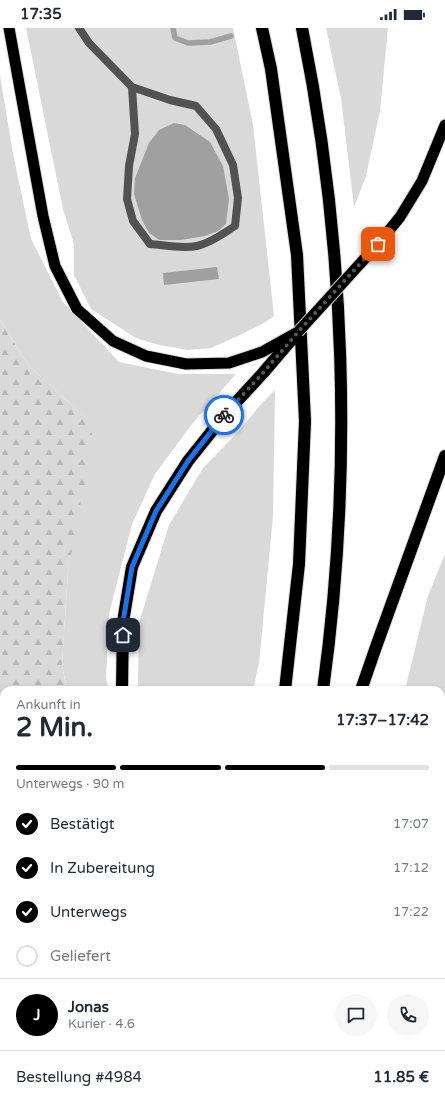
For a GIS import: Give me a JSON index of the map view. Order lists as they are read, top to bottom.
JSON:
{
  "page": {
    "status": "17:35",
    "heading": ["2 Min.", "Ankunft in", "17:37–17:42"],
    "panel": [
      "Jonas",
      "Kurier · 4.6",
      "Bestellung #4984",
      "11.85 €"
    ],
    "bar": "Unterwegs · 90 m",
    "list": [
      ["Bestätigt", "17:07"],
      ["In Zubereitung", "17:12"],
      ["Unterwegs", "17:22"],
      "Geliefert"
    ],
    "round": "J"
  }
}
